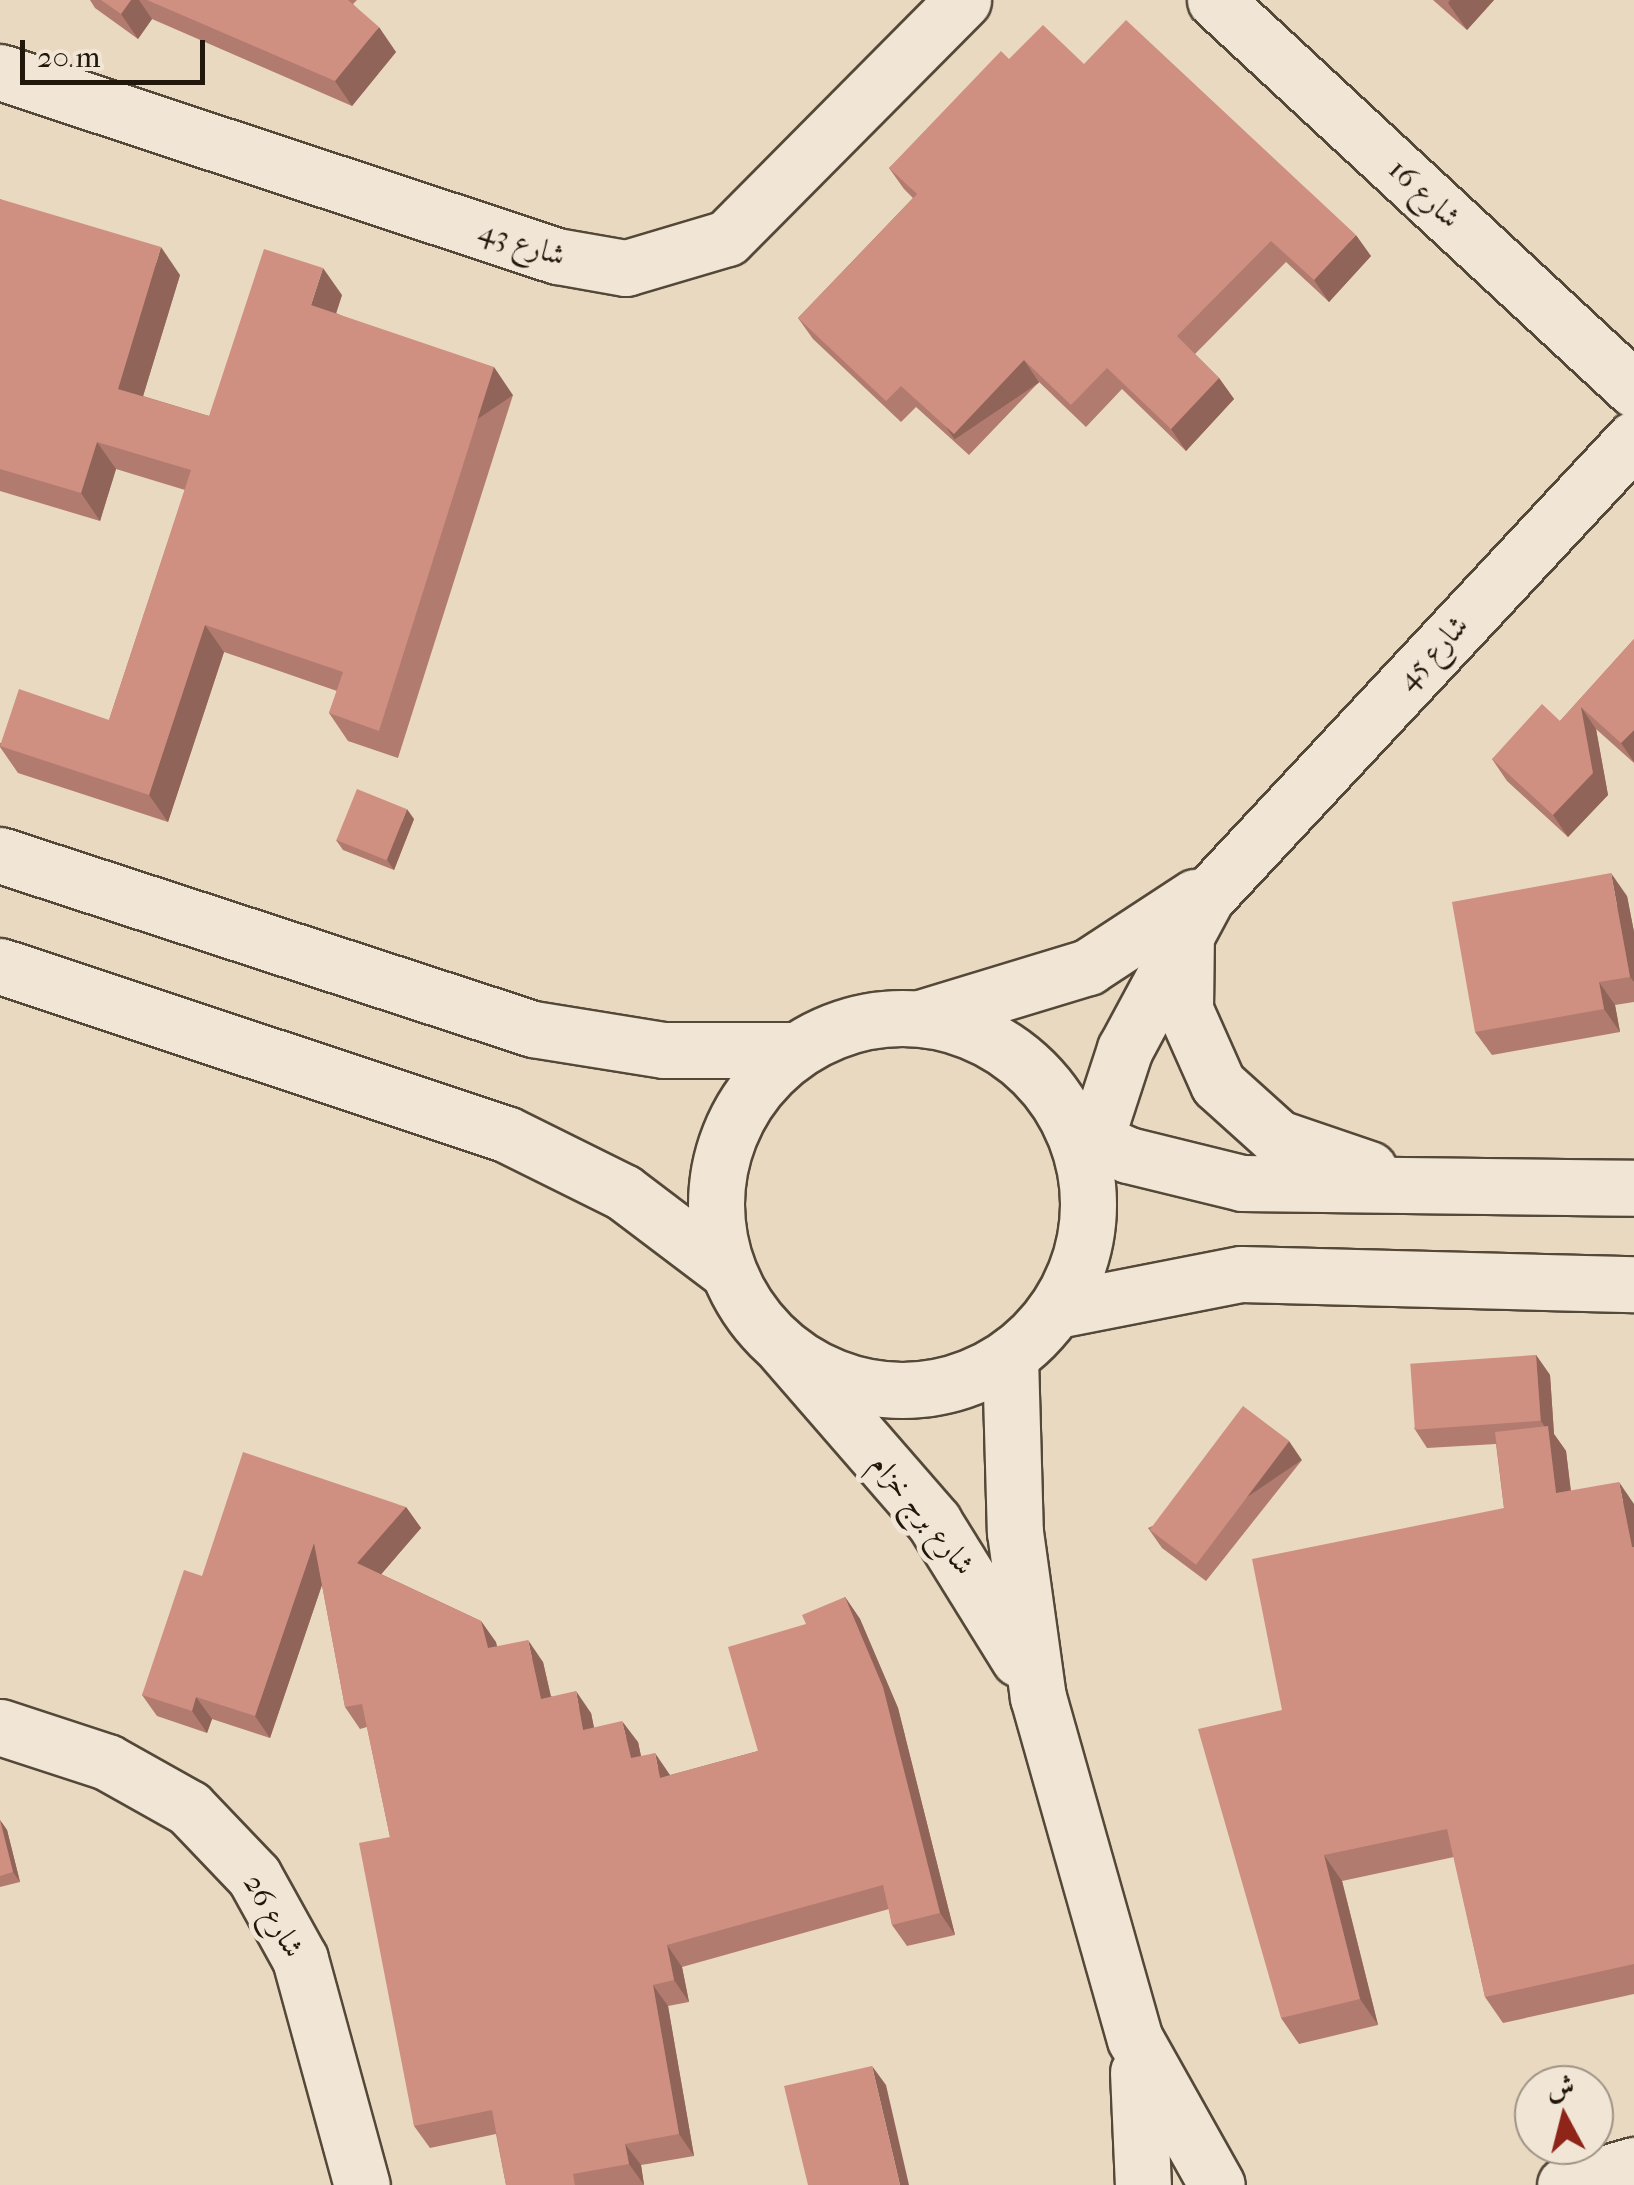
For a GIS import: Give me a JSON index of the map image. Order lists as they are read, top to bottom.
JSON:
{
  "streets": {
    "street": [
      "شارع 16",
      "شارع 43",
      "شارع 45",
      "شارع برج خزام",
      "شارع 26"
    ]
  },
  "scale_bar": "20 m",
  "north": "top"
}
